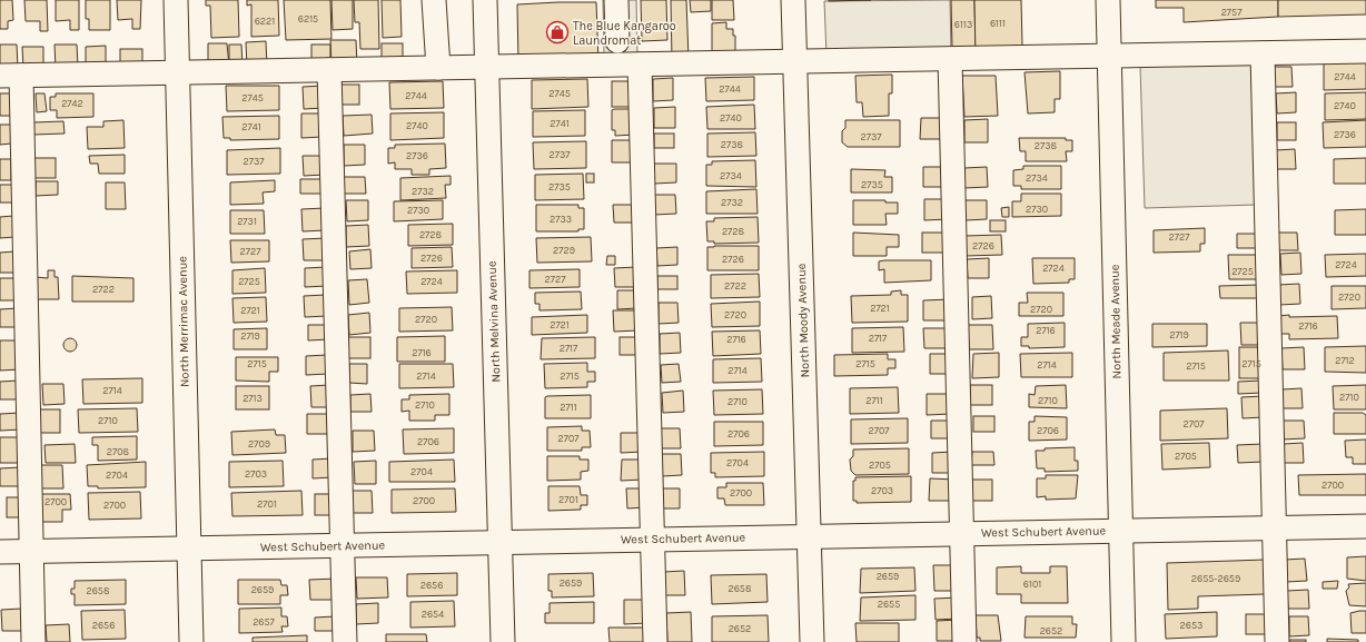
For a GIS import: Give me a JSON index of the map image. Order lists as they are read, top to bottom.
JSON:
{
  "streets": {
    "street": [
      "North Moody Avenue",
      "North Merrimac Avenue",
      "North Melvina Avenue",
      "North Meade Avenue",
      "West Schubert Avenue"
    ]
  },
  "crossings": [
    ["North Moody Avenue", "West Schubert Avenue"],
    ["North Merrimac Avenue", "West Schubert Avenue"],
    ["North Melvina Avenue", "West Schubert Avenue"],
    ["North Meade Avenue", "West Schubert Avenue"]
  ],
  "places": {
    "shop": ["The Blue Kangaroo Laundromat"]
  },
  "house_numbers": [
    "2757",
    "6215",
    "6221",
    "6111",
    "6113",
    "2744",
    "2744",
    "2745",
    "2744",
    "2745",
    "2742",
    "2740",
    "2740",
    "2741",
    "2740",
    "2741",
    "2736",
    "2737",
    "2738",
    "2738",
    "2737",
    "2736",
    "2737",
    "2734",
    "2734",
    "2735",
    "2735",
    "2732",
    "2732",
    "2730",
    "2730",
    "2733",
    "2731",
    "2728",
    "2728",
    "2727",
    "2726",
    "2729",
    "2727",
    "2726",
    "2726",
    "2724",
    "2724",
    "2725",
    "2727",
    "2725",
    "2724",
    "2722",
    "2722",
    "2720",
    "2721",
    "2720",
    "2721",
    "2720",
    "2720",
    "2721",
    "2716",
    "2716",
    "2719",
    "2719",
    "2717",
    "2716",
    "2717",
    "2716",
    "2712",
    "2715",
    "2715",
    "2715",
    "2714",
    "2715",
    "2714",
    "2714",
    "2715",
    "2714",
    "2710",
    "2713",
    "2711",
    "2710",
    "2710",
    "2710",
    "2711",
    "2710",
    "2707",
    "2707",
    "2706",
    "2706",
    "2707",
    "2706",
    "2709",
    "2708",
    "2705",
    "2704",
    "2705",
    "2704",
    "2703",
    "2704",
    "2700",
    "2703",
    "2700",
    "2701",
    "2700",
    "2700",
    "2701",
    "2700",
    "2659",
    "2655-2659",
    "2659",
    "6101",
    "2656",
    "2658",
    "2659",
    "2658",
    "2655",
    "2654",
    "2657",
    "2656",
    "2653",
    "2652",
    "2652"
  ]
}
